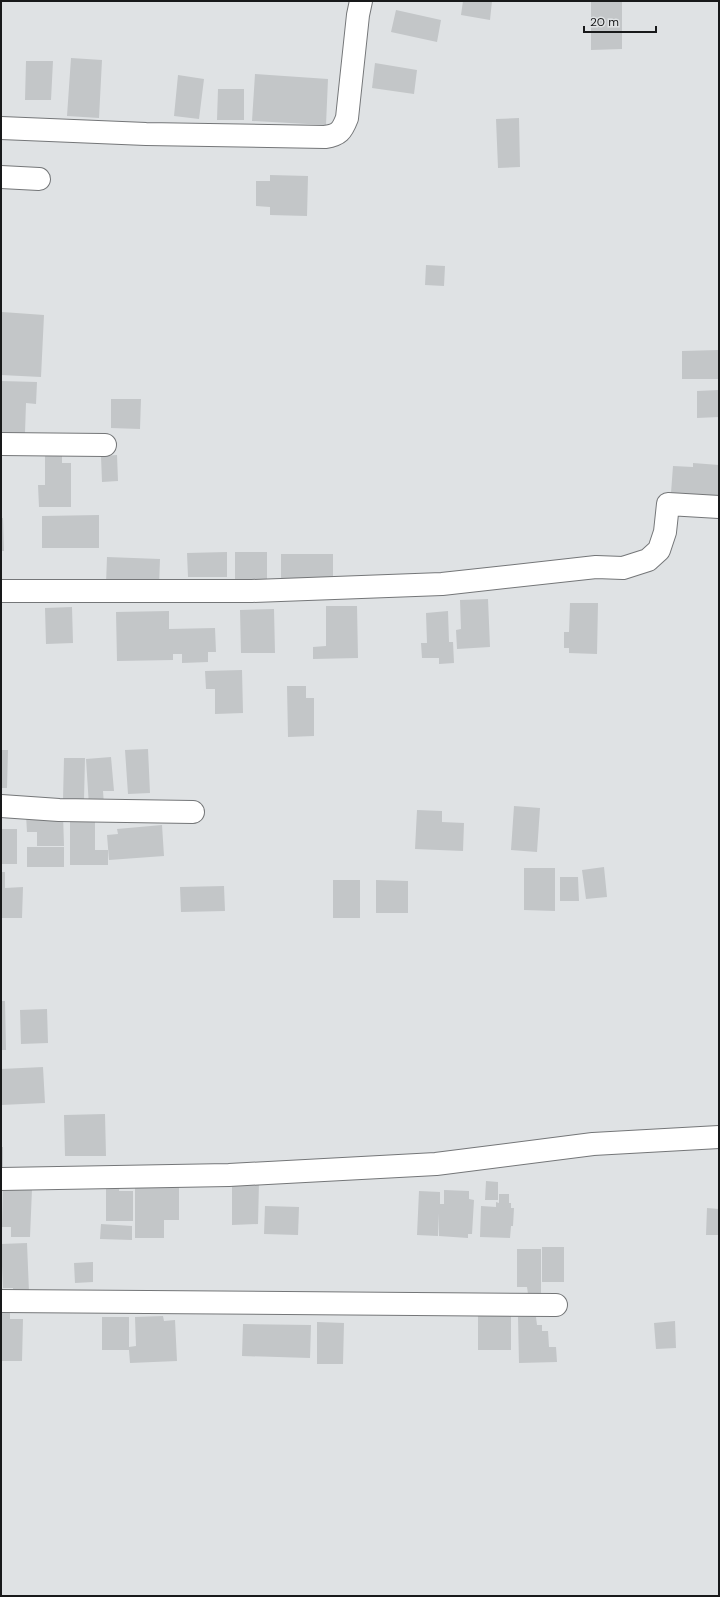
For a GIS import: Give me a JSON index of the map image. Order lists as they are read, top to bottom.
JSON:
{
  "scale_bar": "20 m"
}
